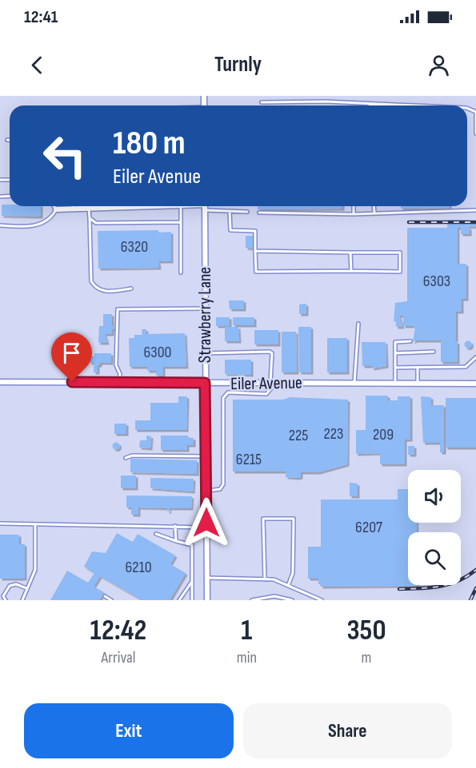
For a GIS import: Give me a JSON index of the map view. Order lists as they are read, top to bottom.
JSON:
{
  "streets": {
    "street": ["Strawberry Lane", "Eiler Avenue"]
  },
  "crossings": [
    ["Strawberry Lane", "Eiler Avenue"]
  ],
  "house_numbers": [
    "6320",
    "6303",
    "6300",
    "223",
    "209",
    "225",
    "6215",
    "6207",
    "6210"
  ],
  "page": {
    "status": "12:41",
    "header": "Turnly",
    "turn": ["180 m", "Eiler Avenue"],
    "eta": [
      "12:42",
      "Arrival",
      "1",
      "min",
      "350",
      "m"
    ],
    "buttons": ["Exit", "Share"]
  }
}
